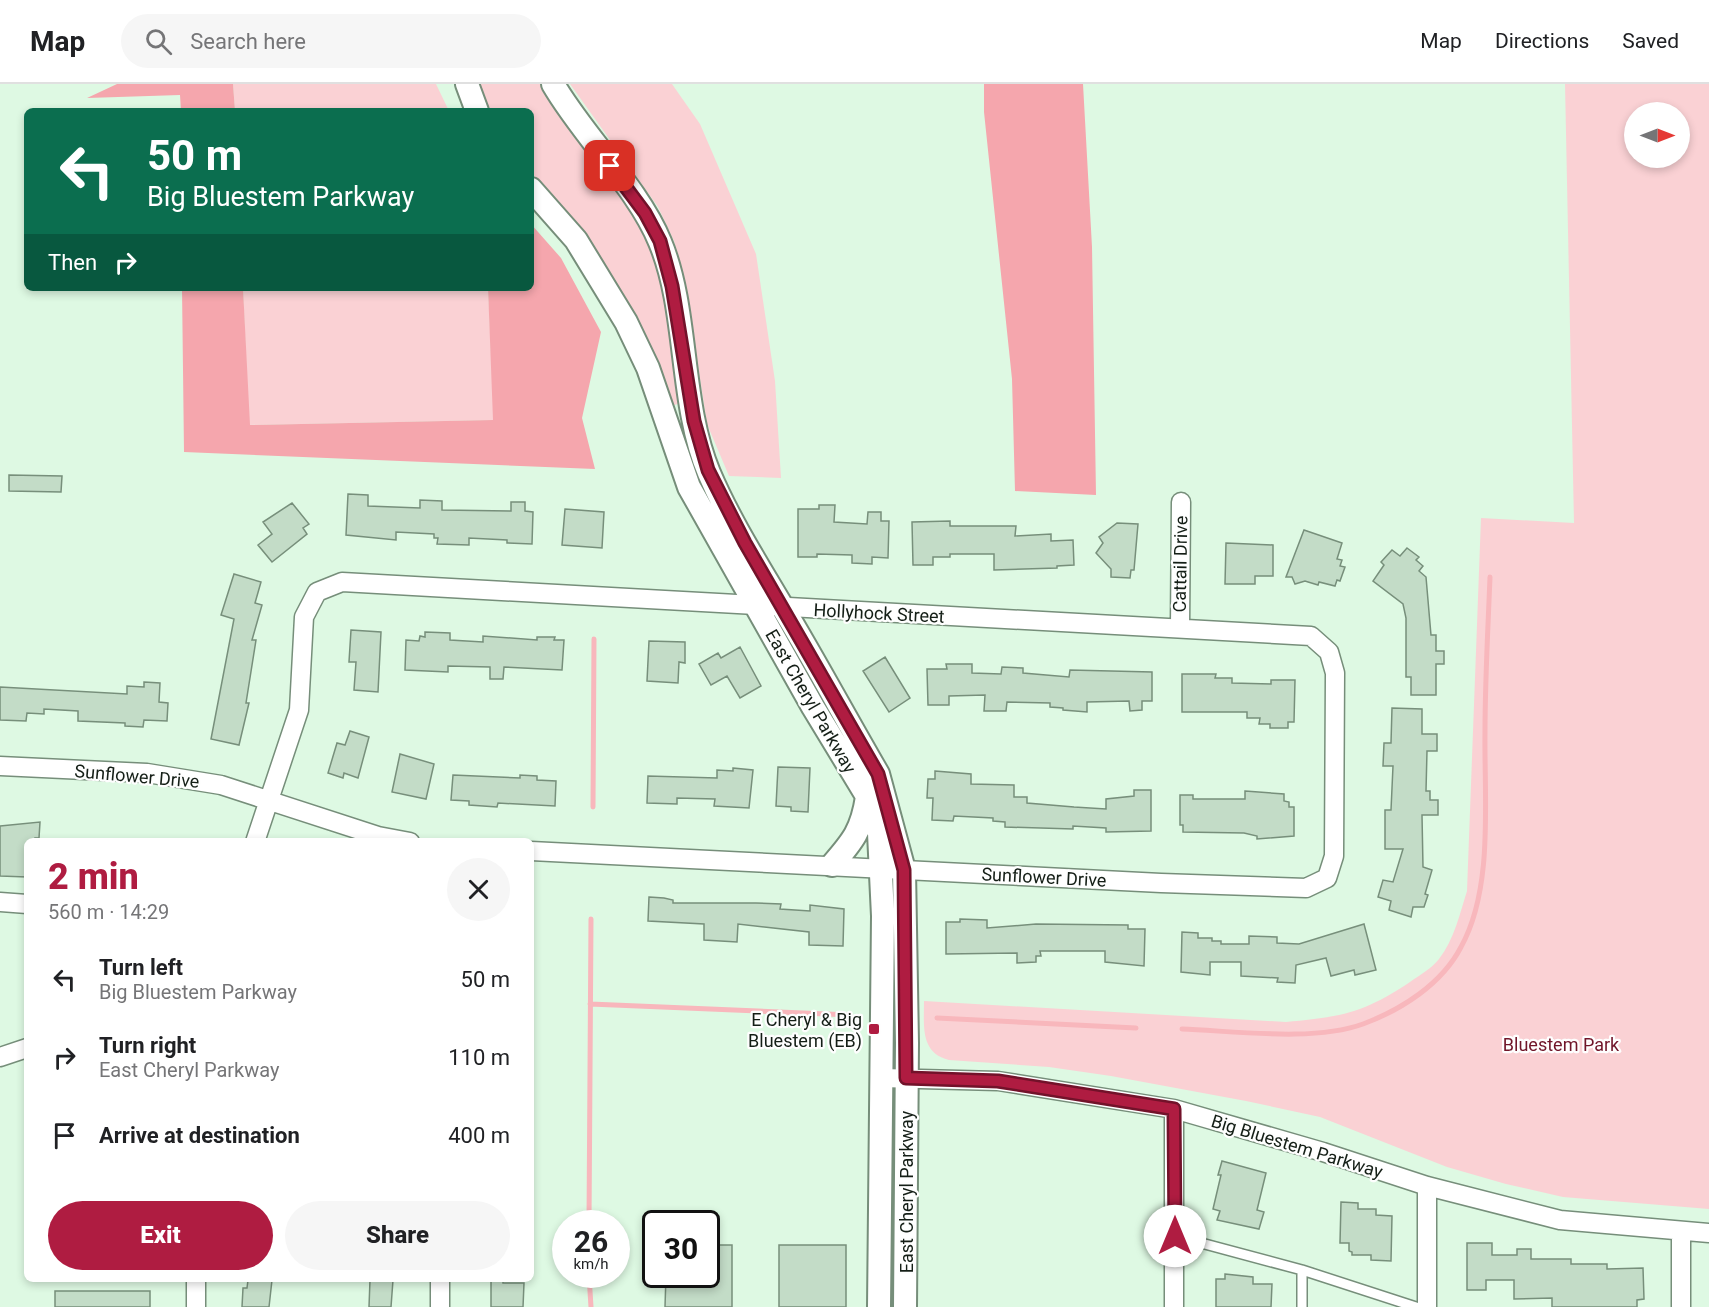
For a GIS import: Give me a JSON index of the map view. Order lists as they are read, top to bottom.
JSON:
{
  "streets": {
    "street": [
      "Cattail Drive",
      "Hollyhock Street",
      "East Cheryl Parkway",
      "Sunflower Drive",
      "Big Bluestem Parkway"
    ]
  },
  "crossings": [
    ["Cattail Drive", "Hollyhock Street"],
    ["Hollyhock Street", "East Cheryl Parkway"],
    ["Hollyhock Street", "Sunflower Drive"],
    ["East Cheryl Parkway", "Sunflower Drive"],
    ["East Cheryl Parkway", "Big Bluestem Parkway"]
  ],
  "parks": ["Bluestem Park"],
  "places": {
    "transit": ["E Cheryl & Big Bluestem (EB)"]
  },
  "north": "right",
  "page": {
    "header": "Map",
    "search": "Search here",
    "nav": ["Map", "Directions", "Saved"],
    "turn": ["50 m", "Big Bluestem Parkway"],
    "then": "Then",
    "heading": ["2 min", "560 m · 14:29"],
    "list": [
      {
        "name": "Turn left",
        "note": "Big Bluestem Parkway",
        "value": "50 m"
      },
      {
        "name": "Turn right",
        "note": "East Cheryl Parkway",
        "value": "110 m"
      },
      {
        "name": "Arrive at destination",
        "value": "400 m"
      }
    ],
    "buttons": ["Exit", "Share"],
    "speed": "26 km/h",
    "limit": "30"
  }
}
